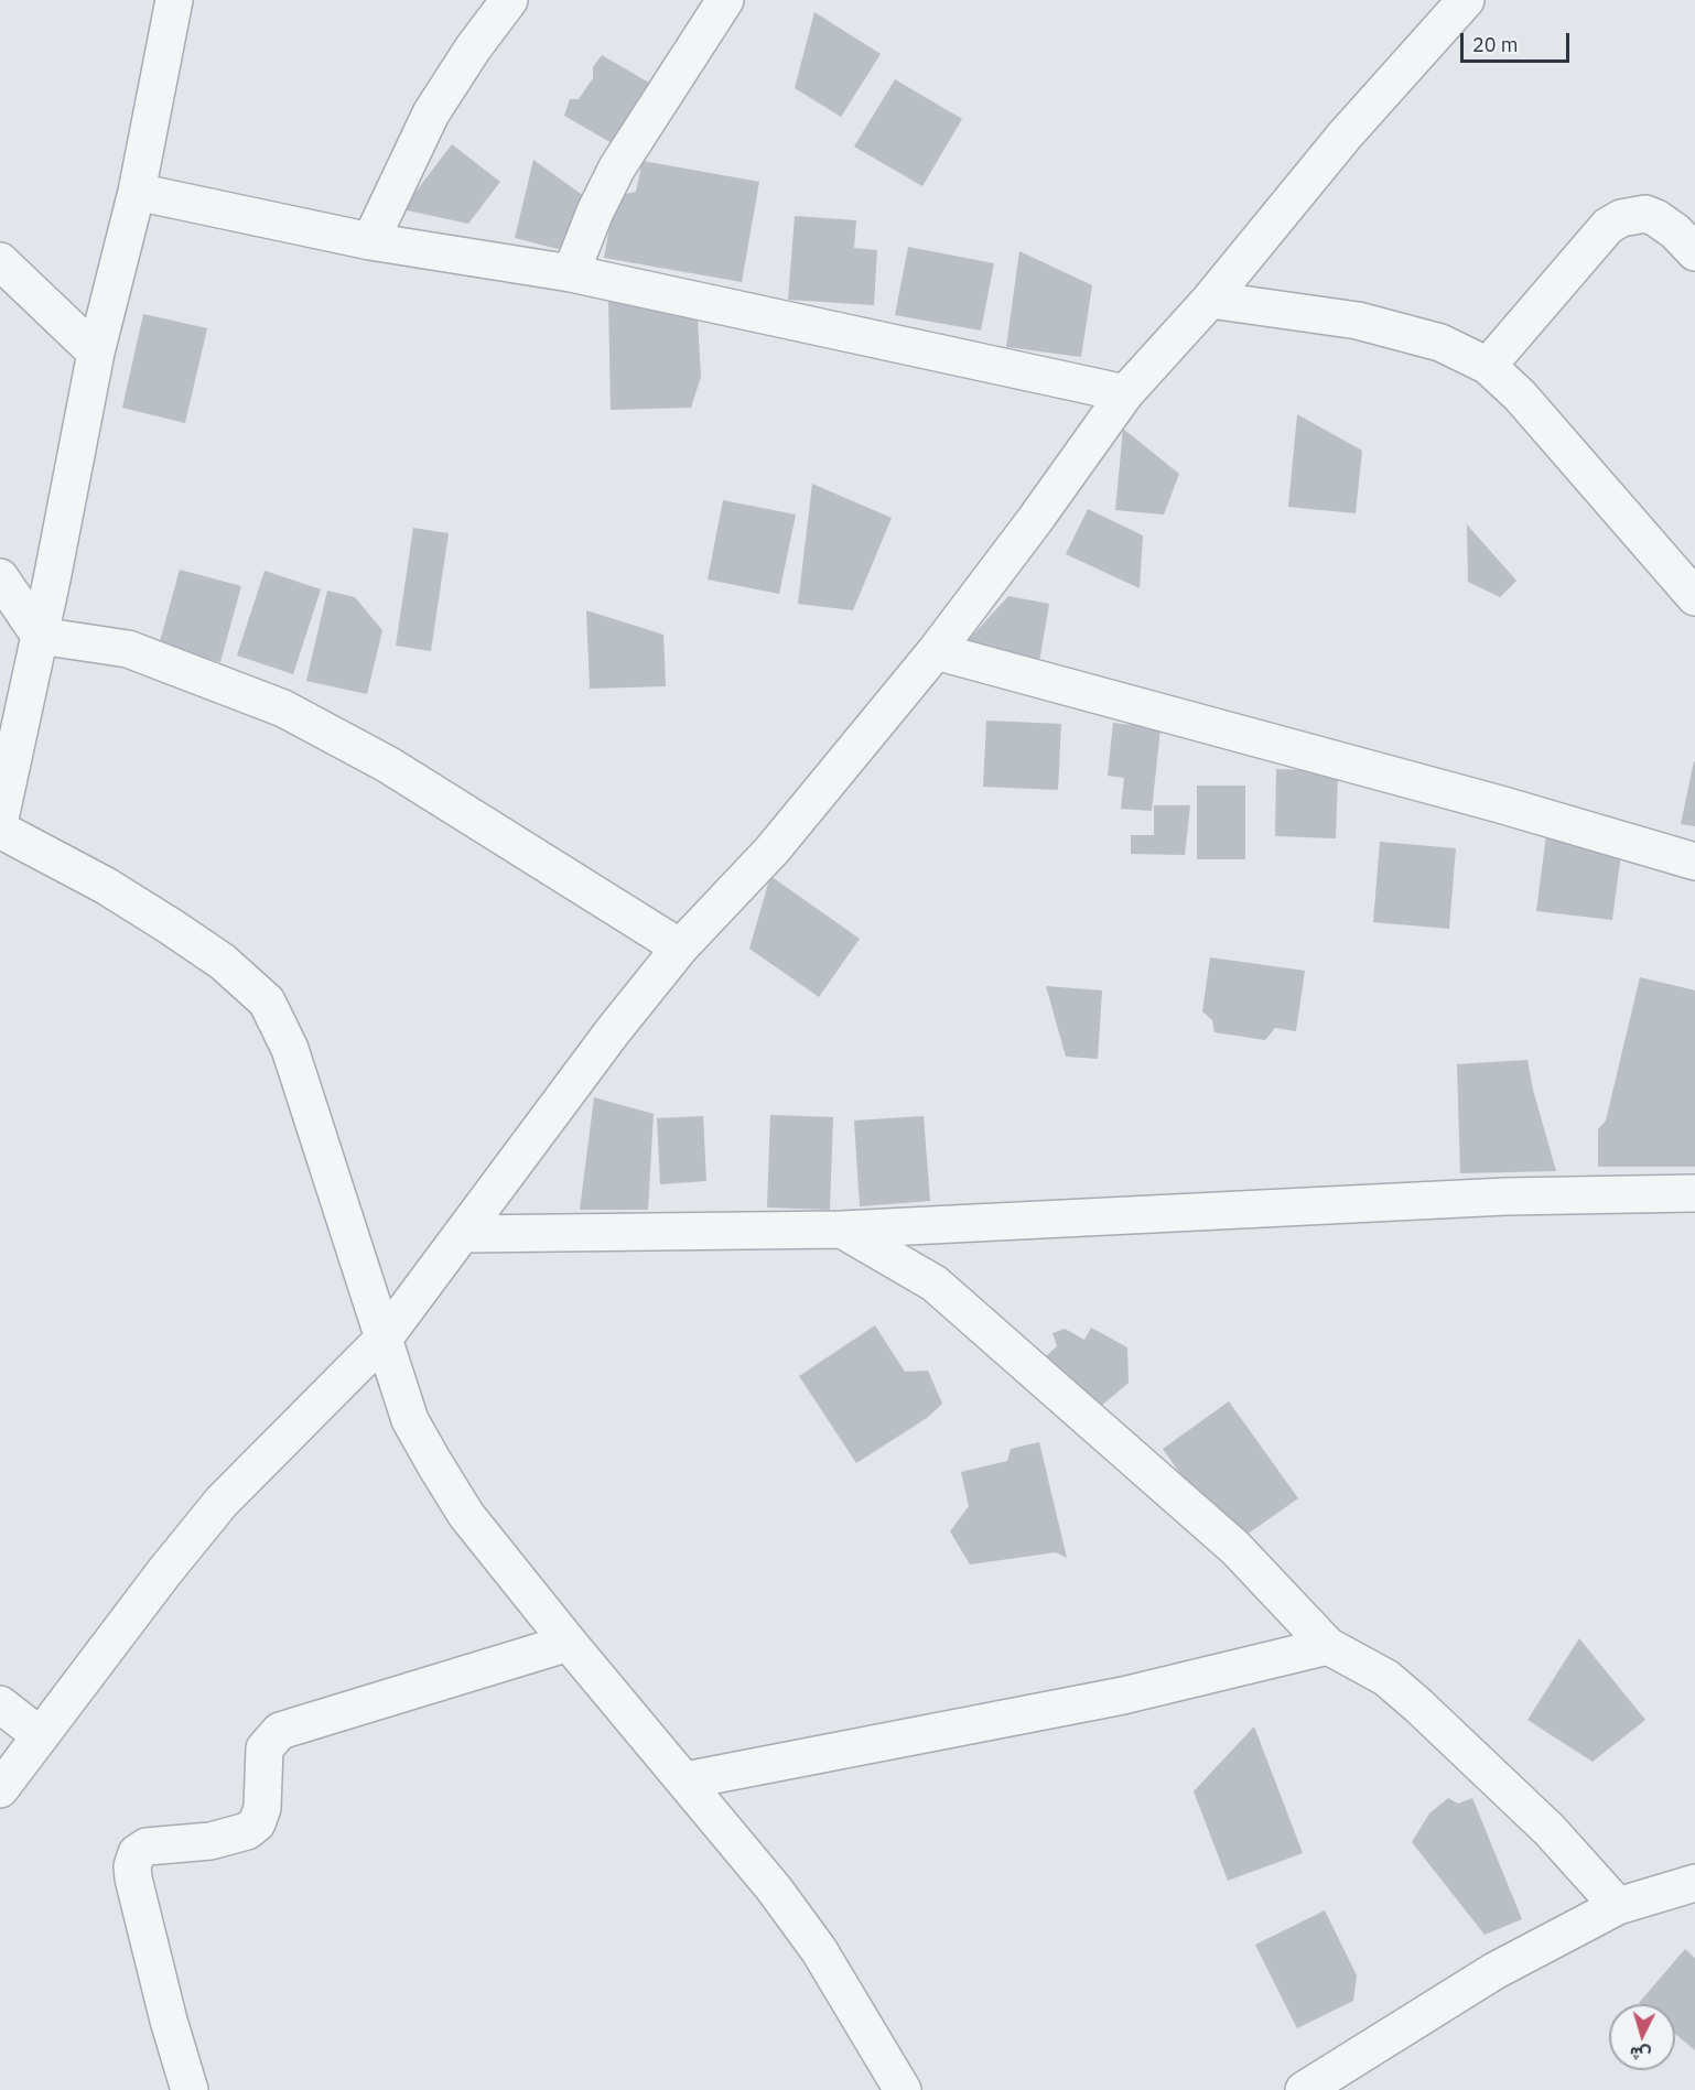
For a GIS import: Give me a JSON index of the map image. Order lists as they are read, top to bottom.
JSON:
{
  "scale_bar": "20 m",
  "north": "bottom"
}
